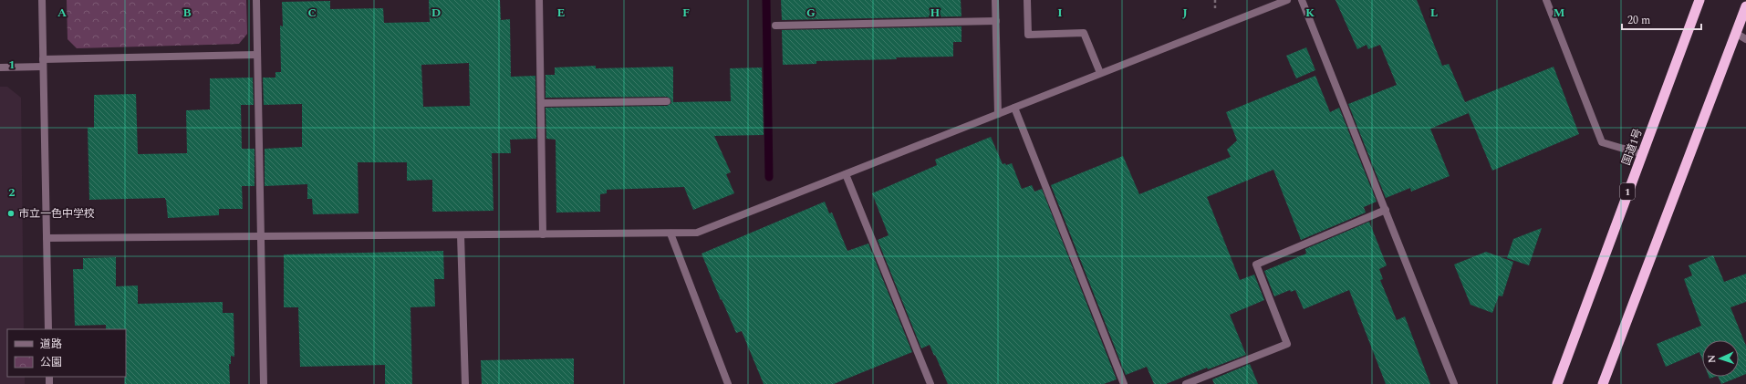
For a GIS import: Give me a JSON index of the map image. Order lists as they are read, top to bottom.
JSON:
{
  "streets": {
    "highway": ["国道1号", "1"]
  },
  "places": ["市立一色中学校"],
  "legend": ["道路", "公園"],
  "scale_bar": "20 m",
  "north": "left",
  "grid": {
    "columns": [
      "A",
      "B",
      "C",
      "D",
      "E",
      "F",
      "G",
      "H",
      "I",
      "J",
      "K",
      "L",
      "M"
    ],
    "rows": ["1", "2"]
  }
}
